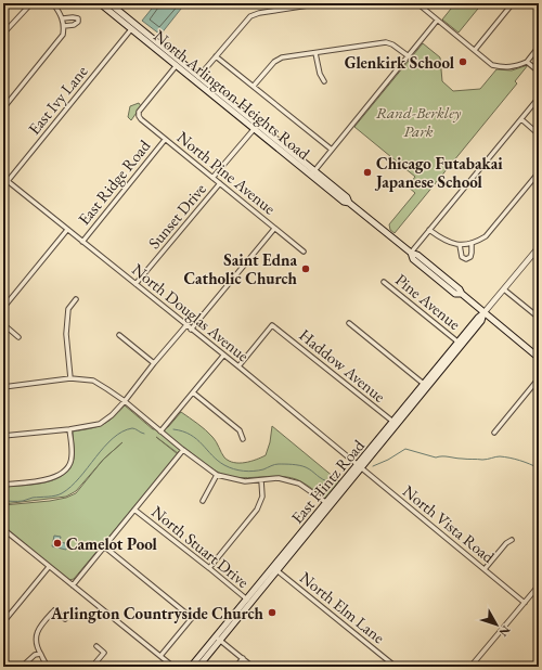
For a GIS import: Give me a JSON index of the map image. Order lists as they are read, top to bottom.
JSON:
{
  "streets": {
    "main road": ["North Arlington Heights Road", "East Hintz Road"],
    "street": [
      "East Ivy Lane",
      "North Pine Avenue",
      "East Ridge Road",
      "Sunset Drive",
      "Pine Avenue",
      "North Douglas Avenue",
      "Haddow Avenue",
      "North Vista Road",
      "North Stuart Drive",
      "North Elm Lane"
    ]
  },
  "crossings": [
    ["North Arlington Heights Road", "East Ivy Lane"],
    ["North Arlington Heights Road", "North Pine Avenue"],
    ["North Arlington Heights Road", "Sunset Drive"],
    ["North Arlington Heights Road", "East Hintz Road"],
    ["East Ivy Lane", "North Douglas Avenue"],
    ["North Pine Avenue", "East Ridge Road"],
    ["North Pine Avenue", "Sunset Drive"],
    ["East Ridge Road", "North Douglas Avenue"],
    ["Sunset Drive", "North Douglas Avenue"],
    ["Pine Avenue", "East Hintz Road"],
    ["North Douglas Avenue", "Haddow Avenue"],
    ["North Douglas Avenue", "East Hintz Road"],
    ["North Douglas Avenue", "North Vista Road"],
    ["Haddow Avenue", "East Hintz Road"],
    ["East Hintz Road", "North Vista Road"],
    ["East Hintz Road", "North Stuart Drive"],
    ["East Hintz Road", "North Elm Lane"]
  ],
  "parks": ["Rand-Berkley Park"],
  "places": [
    "Glenkirk School",
    "Chicago Futabakai Japanese School",
    "Saint Edna Catholic Church",
    "Camelot Pool",
    "Arlington Countryside Church"
  ],
  "north": "bottom right"
}
